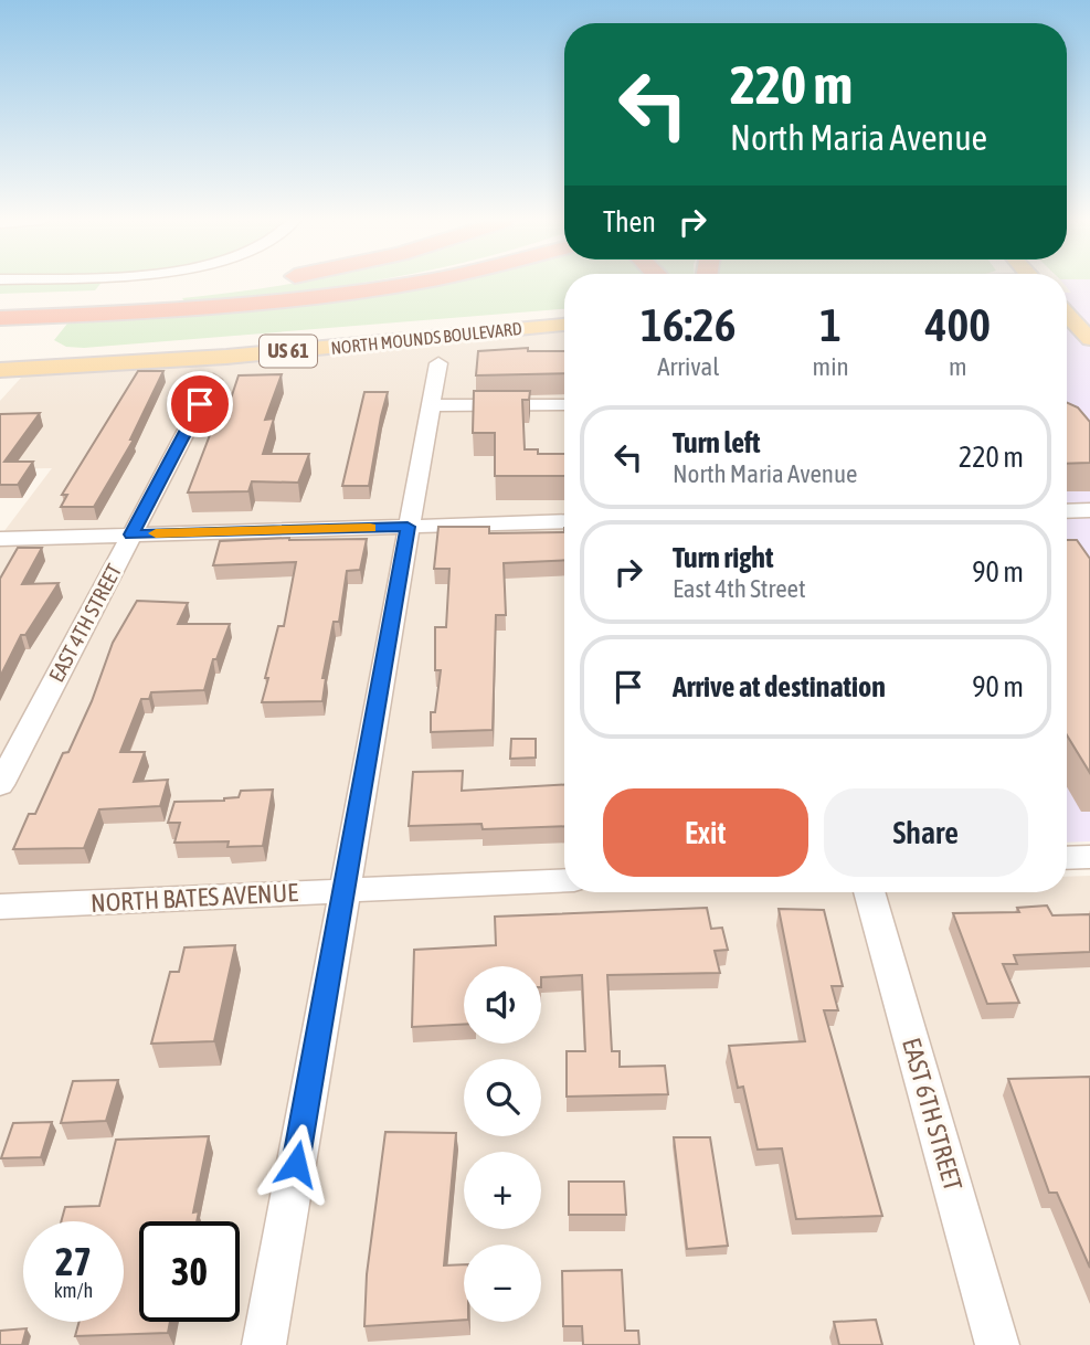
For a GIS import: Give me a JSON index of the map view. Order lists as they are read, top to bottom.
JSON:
{
  "streets": {
    "main road": ["NORTH MOUNDS BOULEVARD", "US 61"],
    "street": ["EAST 4TH STREET", "NORTH BATES AVENUE", "EAST 6TH STREET"]
  },
  "page": {
    "turn": ["220 m", "North Maria Avenue"],
    "then": "Then",
    "eta": [
      "16:26",
      "Arrival",
      "1",
      "min",
      "400",
      "m"
    ],
    "list": [
      {
        "name": "Turn left",
        "note": "North Maria Avenue",
        "value": "220 m"
      },
      {
        "name": "Turn right",
        "note": "East 4th Street",
        "value": "90 m"
      },
      {
        "name": "Arrive at destination",
        "value": "90 m"
      }
    ],
    "buttons": ["Exit", "Share"],
    "map_buttons": ["+", "−"],
    "speed": "27 km/h",
    "limit": "30"
  }
}
